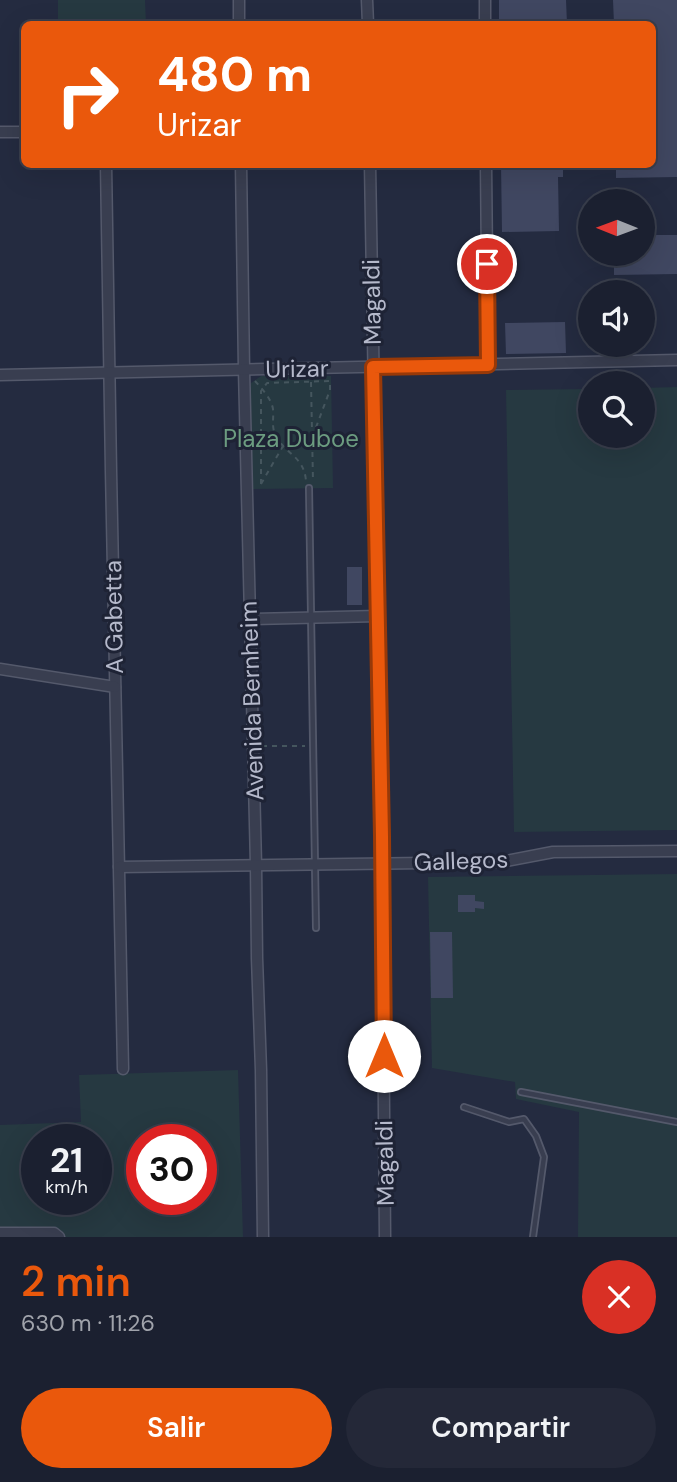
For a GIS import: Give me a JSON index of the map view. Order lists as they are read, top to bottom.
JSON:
{
  "streets": {
    "street": [
      "Magaldi",
      "Urizar",
      "A Gabetta",
      "Avenida Bernheim",
      "Gallegos"
    ]
  },
  "crossings": [
    ["Magaldi", "Urizar"],
    ["Magaldi", "Gallegos"],
    ["Urizar", "A Gabetta"],
    ["Urizar", "Avenida Bernheim"],
    ["A Gabetta", "Gallegos"],
    ["Avenida Bernheim", "Gallegos"]
  ],
  "parks": ["Plaza Duboe"],
  "north": "left",
  "page": {
    "turn": ["480 m", "Urizar"],
    "speed": "21 km/h",
    "limit": "30",
    "heading": ["2 min", "630 m · 11:26"],
    "buttons": ["Salir", "Compartir"]
  }
}
